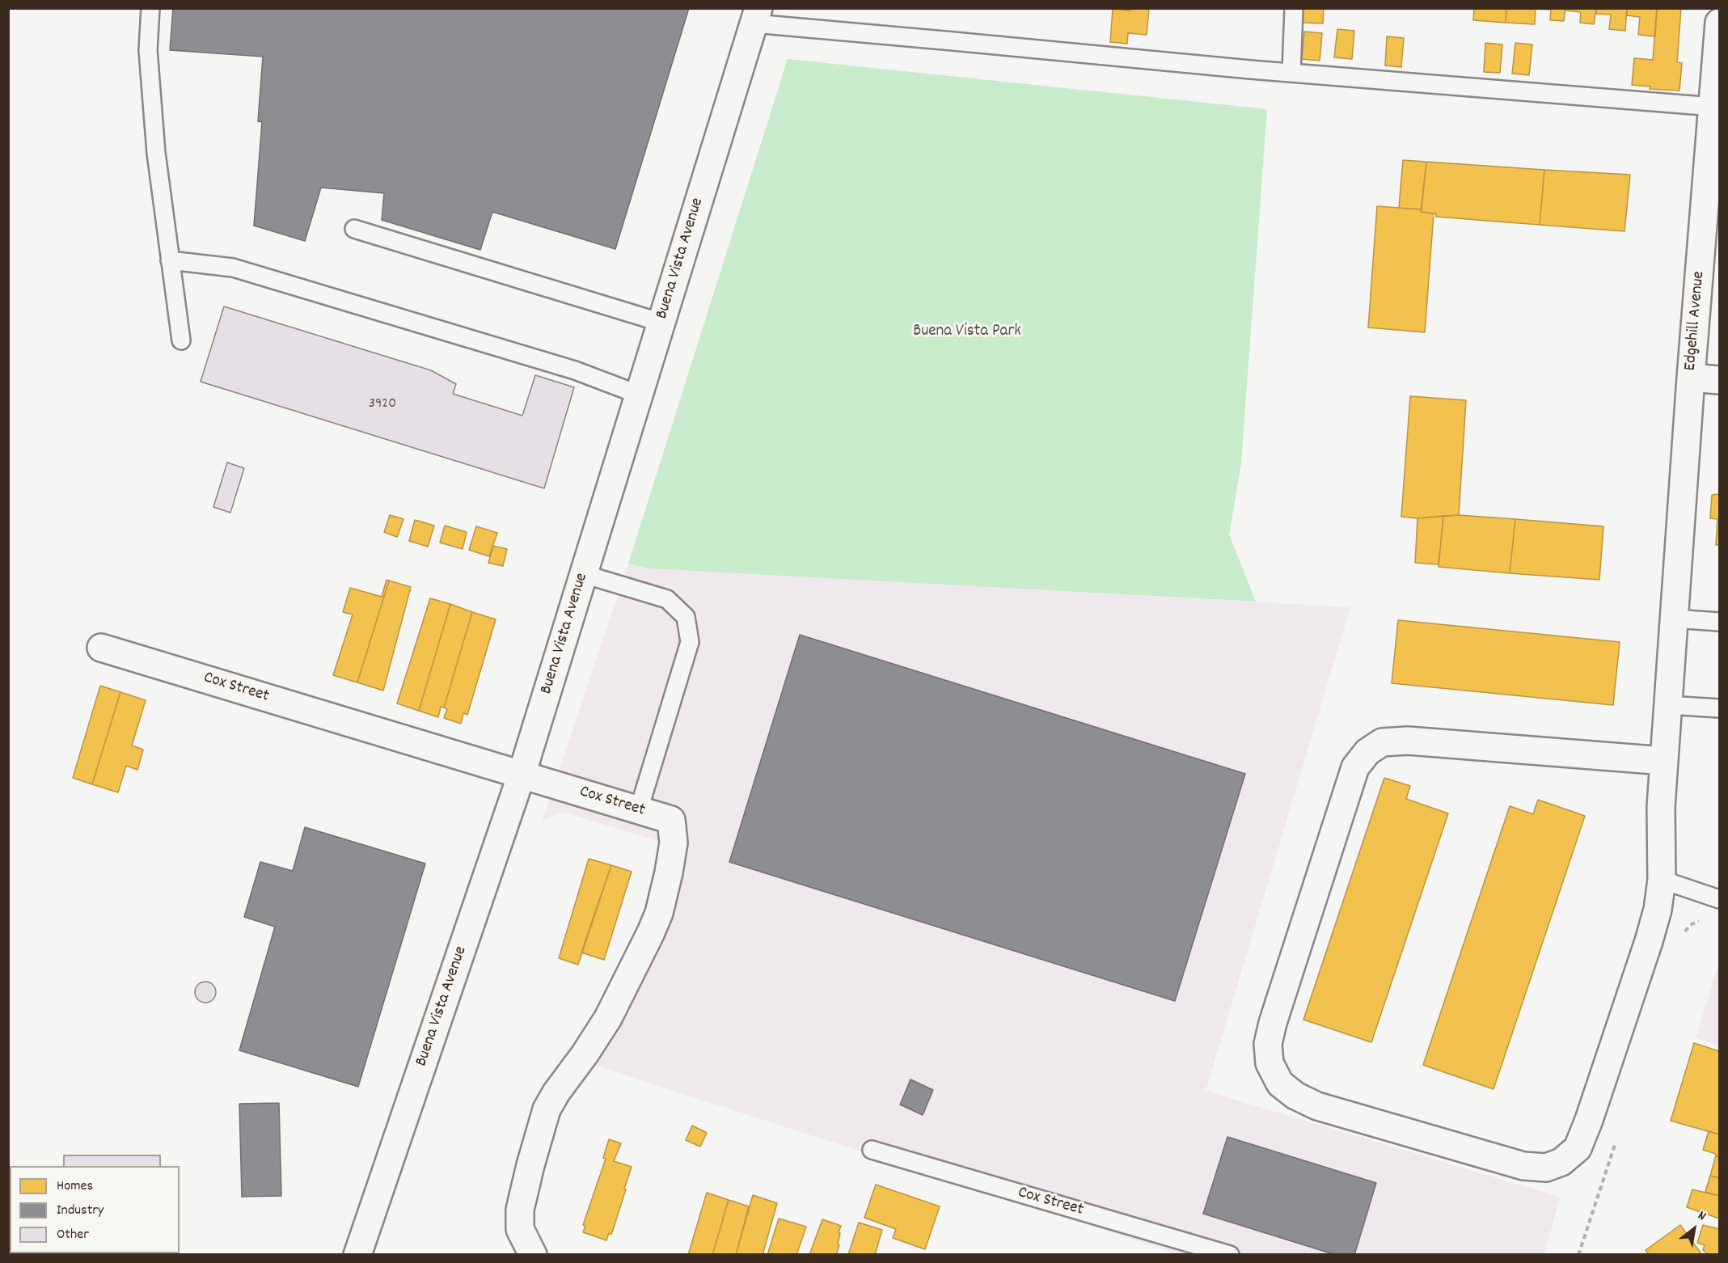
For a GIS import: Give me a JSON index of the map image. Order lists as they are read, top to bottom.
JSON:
{
  "streets": {
    "street": ["Buena Vista Avenue", "Edgehill Avenue", "Cox Street"]
  },
  "crossings": [
    ["Buena Vista Avenue", "Cox Street"]
  ],
  "parks": ["Buena Vista Park"],
  "house_numbers": ["3920"],
  "legend": ["Homes", "Industry", "Other"],
  "north": "top right"
}
